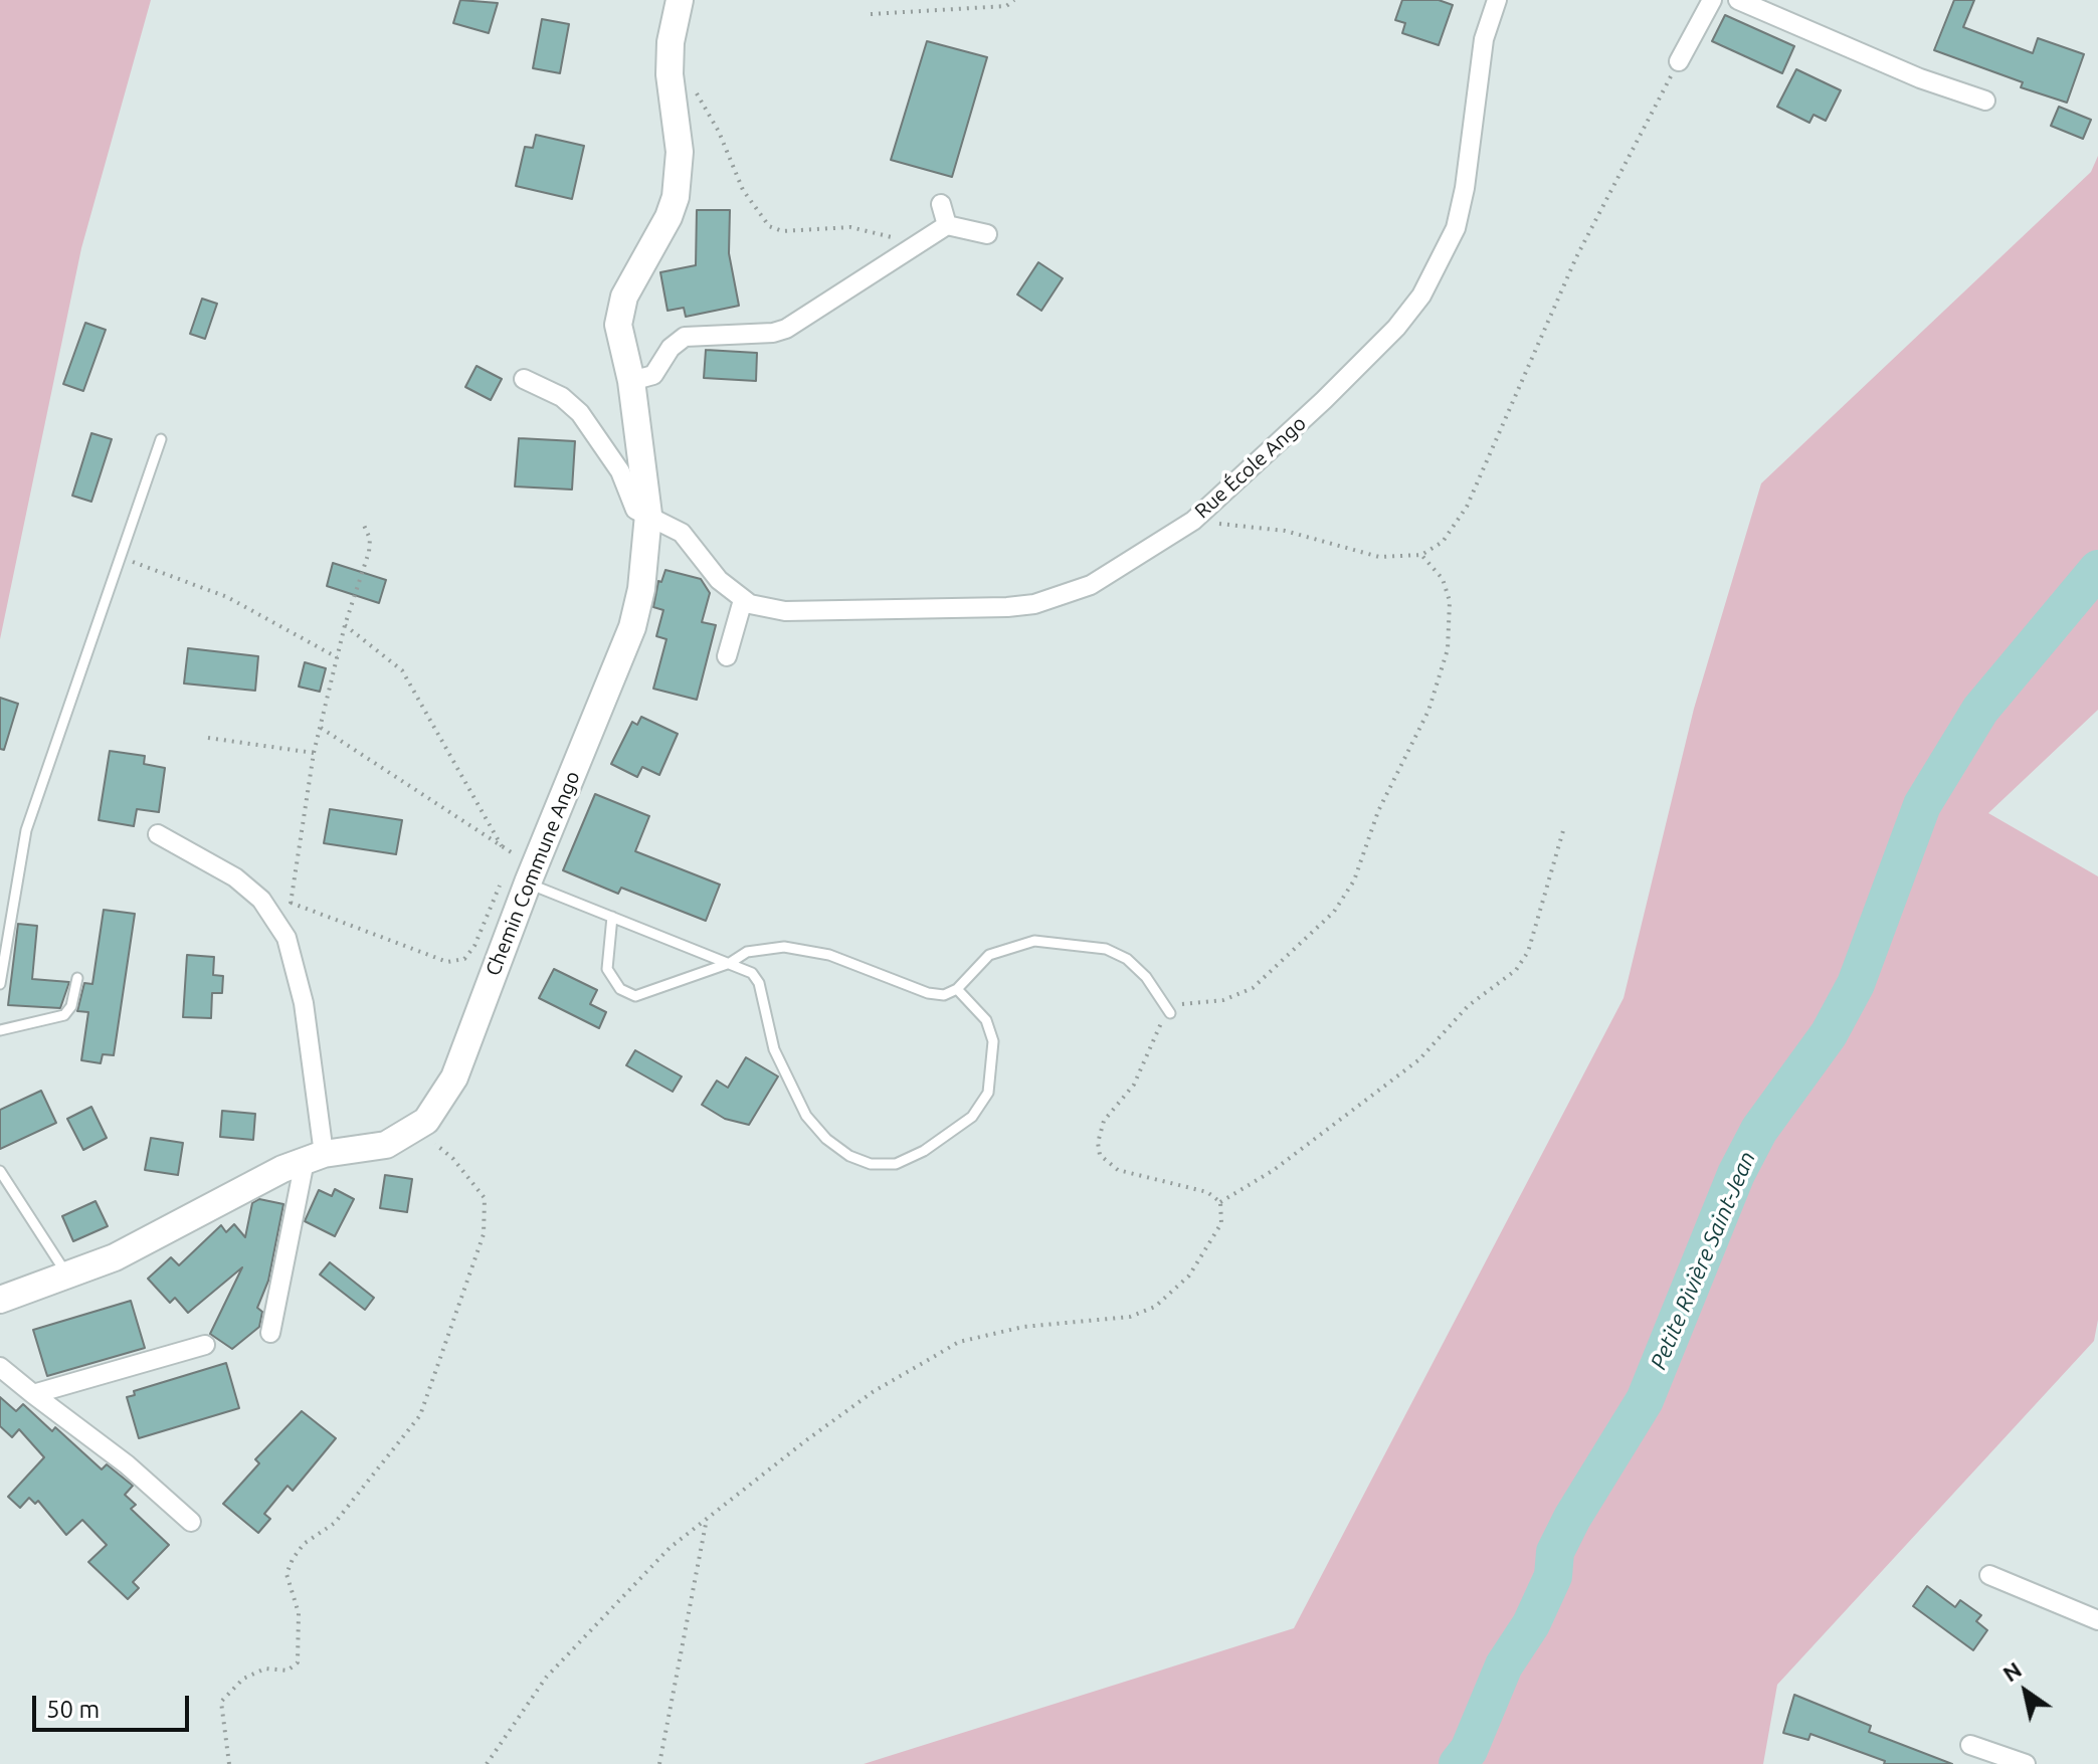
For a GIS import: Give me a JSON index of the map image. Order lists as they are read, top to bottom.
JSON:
{
  "streets": {
    "street": ["Rue École Ango", "Chemin Commune Ango"]
  },
  "crossings": [
    ["Rue École Ango", "Chemin Commune Ango"]
  ],
  "water": ["Petite Rivière Saint-Jean"],
  "scale_bar": "50 m",
  "north": "top left"
}
